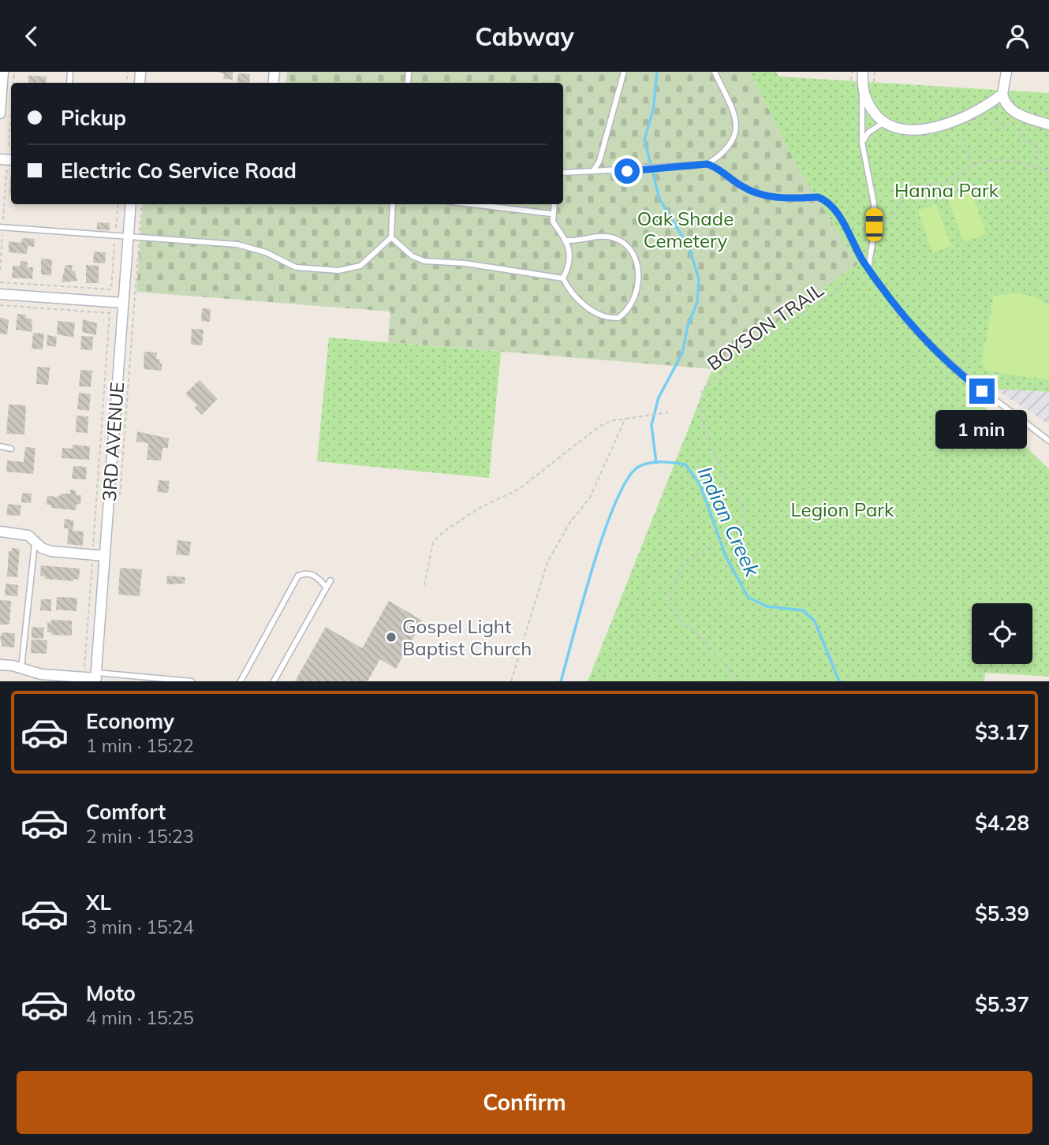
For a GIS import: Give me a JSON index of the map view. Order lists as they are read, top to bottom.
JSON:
{
  "streets": {
    "street": ["3RD AVENUE"],
    "path": ["BOYSON TRAIL"]
  },
  "water": ["Indian Creek"],
  "parks": ["Hanna Park", "Oak Shade Cemetery", "Legion Park"],
  "places": ["Gospel Light Baptist Church"],
  "page": {
    "header": "Cabway",
    "banner": ["Pickup", "Electric Co Service Road"],
    "bubble": "1 min",
    "list": [
      {
        "name": "Economy",
        "note": "1 min · 15:22",
        "value": "$3.17"
      },
      {
        "name": "Comfort",
        "note": "2 min · 15:23",
        "value": "$4.28"
      },
      {
        "name": "XL",
        "note": "3 min · 15:24",
        "value": "$5.39"
      },
      {
        "name": "Moto",
        "note": "4 min · 15:25",
        "value": "$5.37"
      }
    ],
    "buttons": "Confirm"
  }
}
